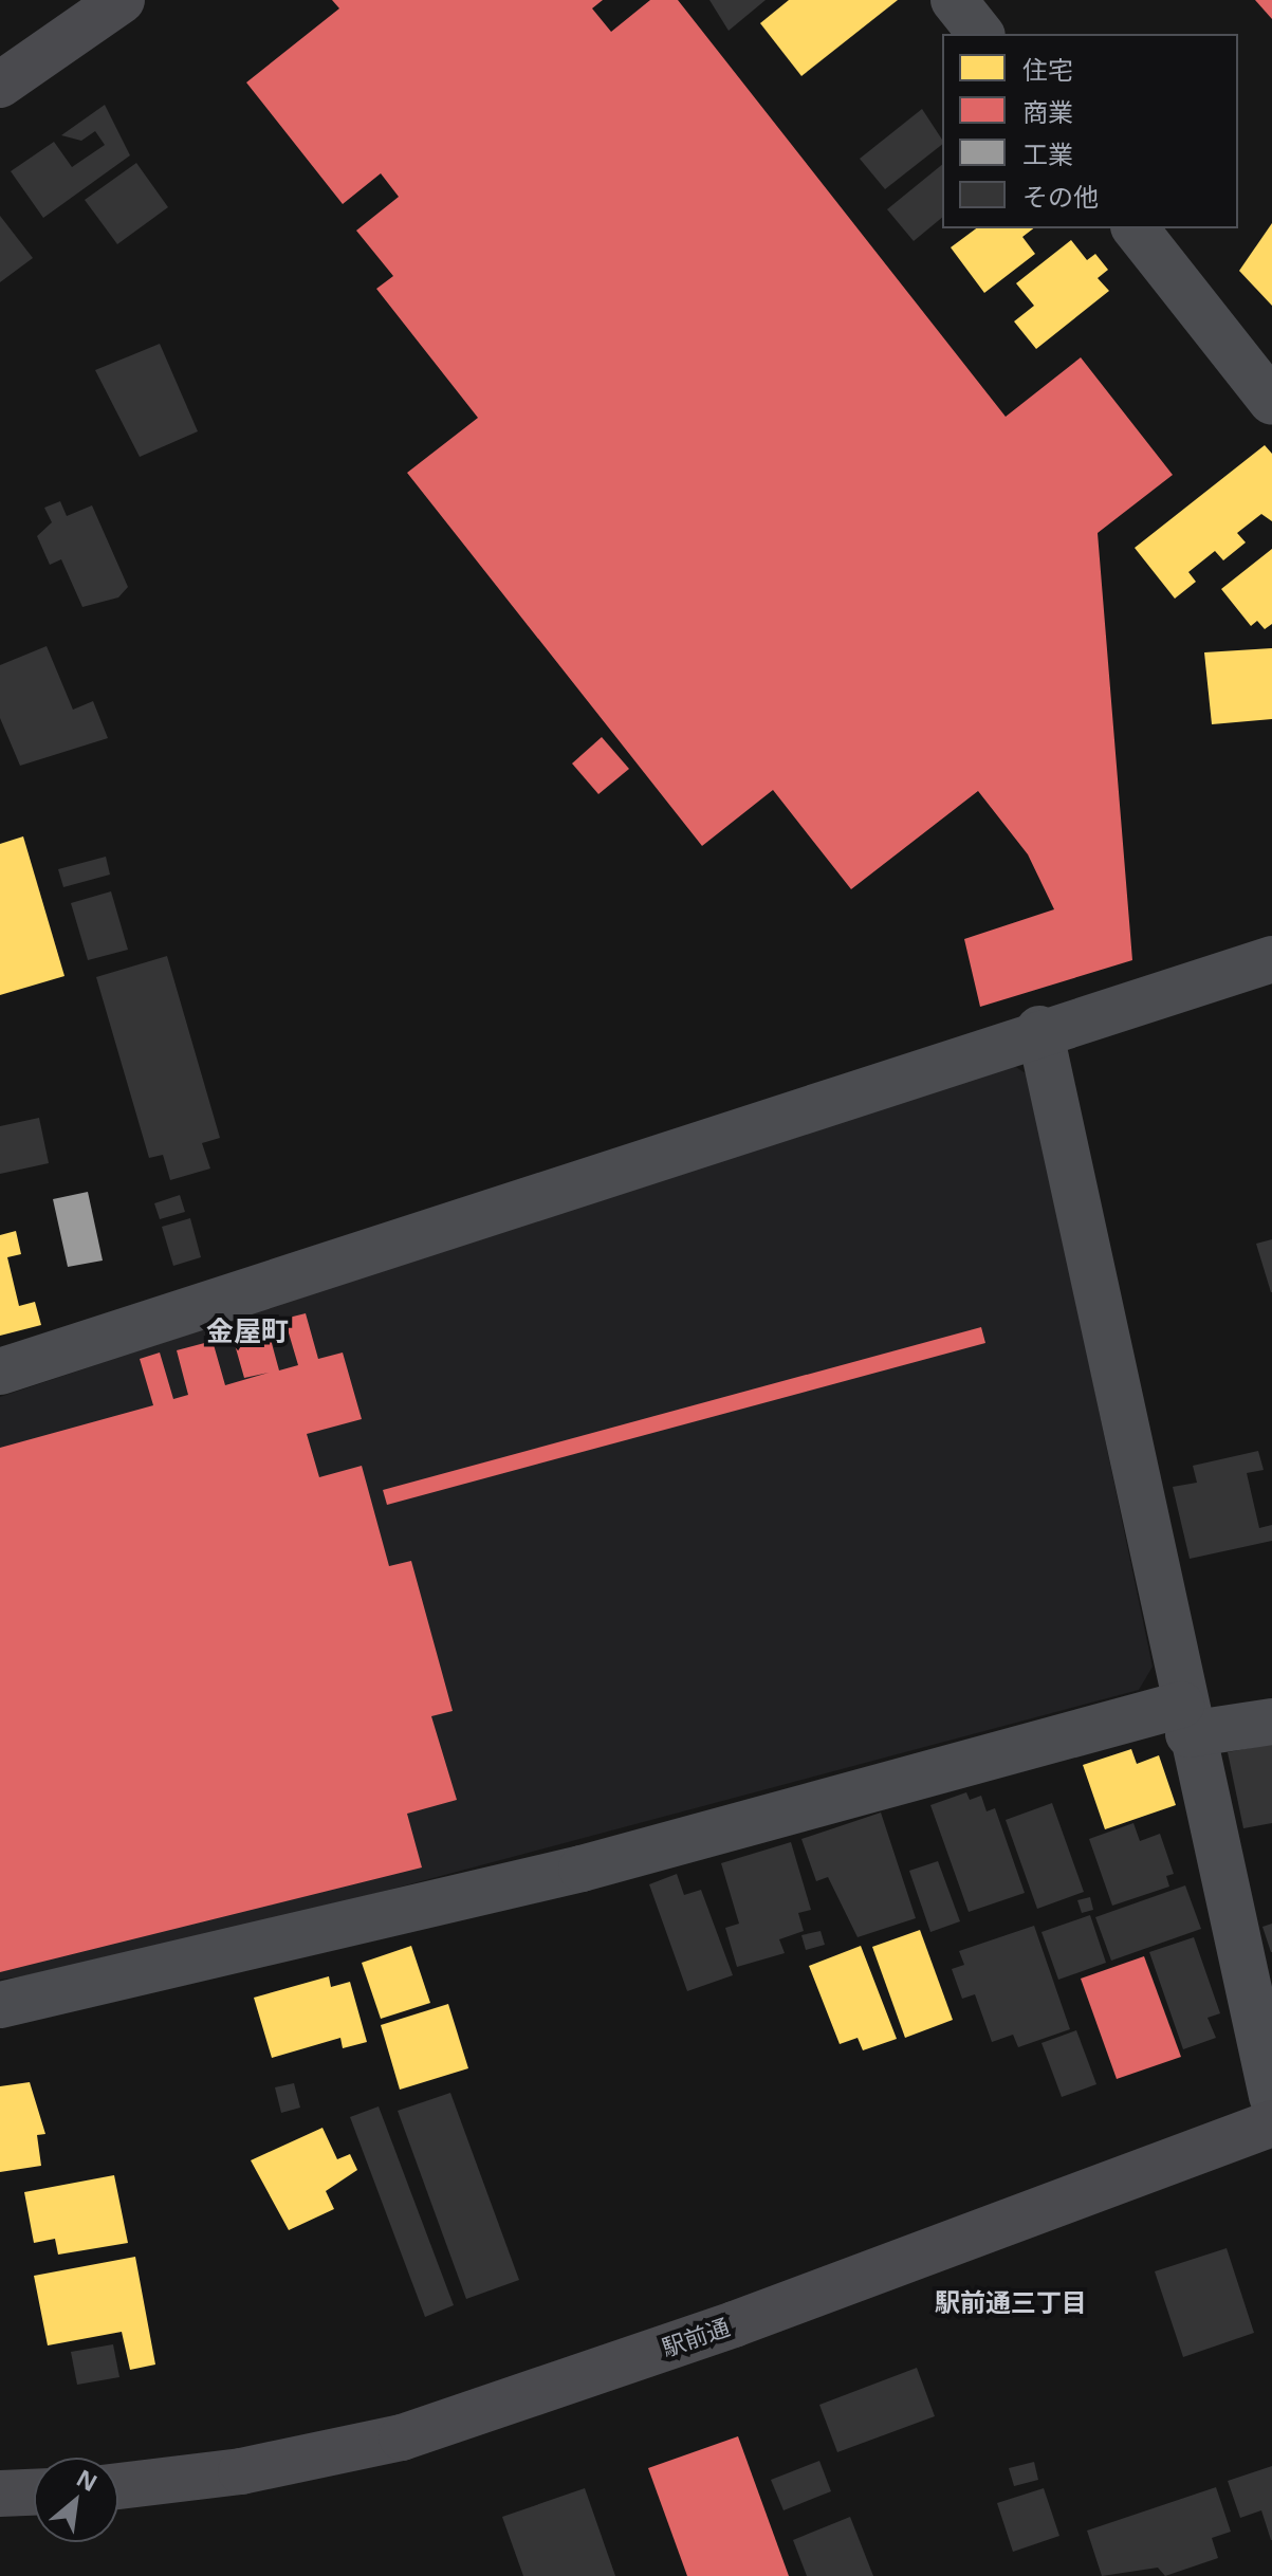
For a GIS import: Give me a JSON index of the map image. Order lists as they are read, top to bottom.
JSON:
{
  "streets": {
    "street": ["駅前通"]
  },
  "districts": ["金屋町", "駅前通三丁目"],
  "legend": [
    "住宅",
    "商業",
    "工業",
    "その他"
  ],
  "north": "top right"
}
